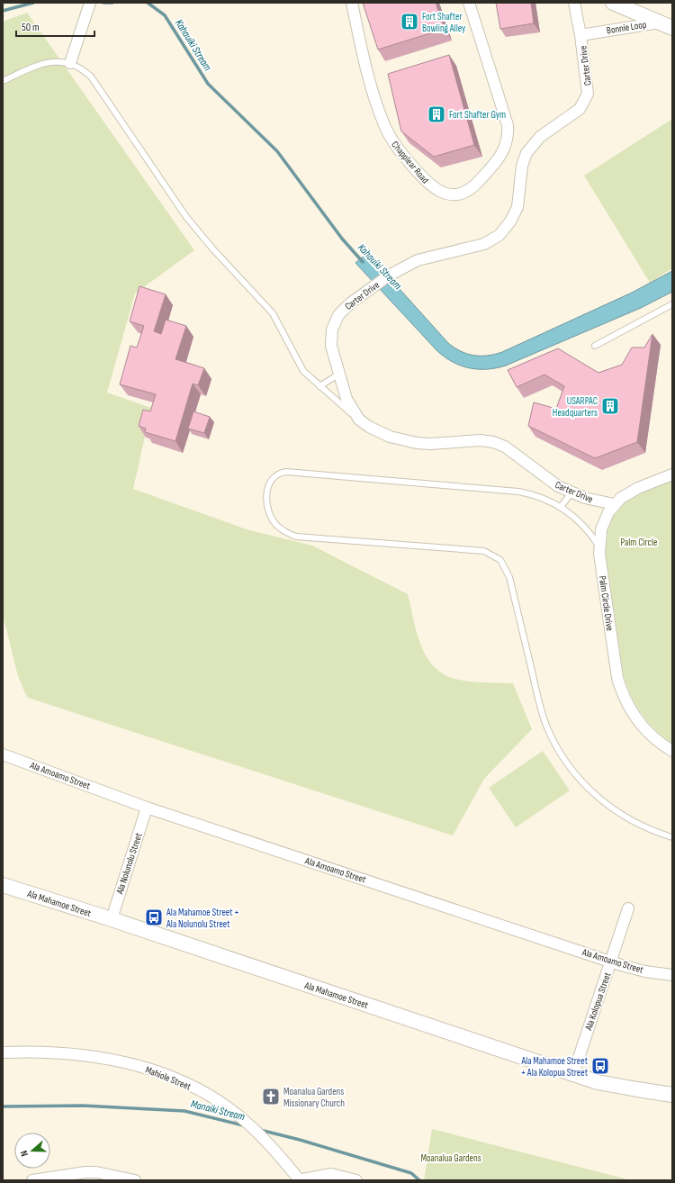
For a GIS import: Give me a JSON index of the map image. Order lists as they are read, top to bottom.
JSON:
{
  "streets": {
    "street": [
      "Bonnie Loop",
      "Carter Drive",
      "Chapplear Road",
      "Palm Circle Drive",
      "Ala Amoamo Street",
      "Ala Nolunolu Street",
      "Ala Mahamoe Street",
      "Ala Kolopua Street",
      "Mahiole Street"
    ]
  },
  "crossings": [
    ["Bonnie Loop", "Carter Drive"],
    ["Carter Drive", "Palm Circle Drive"],
    ["Ala Amoamo Street", "Ala Nolunolu Street"],
    ["Ala Amoamo Street", "Ala Kolopua Street"],
    ["Ala Nolunolu Street", "Ala Mahamoe Street"],
    ["Ala Mahamoe Street", "Ala Kolopua Street"]
  ],
  "water": ["Kahauiki Stream", "Manaiki Stream"],
  "parks": ["Palm Circle", "Moanalua Gardens"],
  "places": {
    "building": ["Fort Shafter Bowling Alley", "Fort Shafter Gym", "USARPAC Headquarters"],
    "bus stop": ["Ala Mahamoe Street + Ala Nolunolu Street", "Ala Mahamoe Street + Ala Kolopua Street"],
    "church": ["Moanalua Gardens Missionary Church"]
  },
  "scale_bar": "50 m",
  "north": "left"
}
